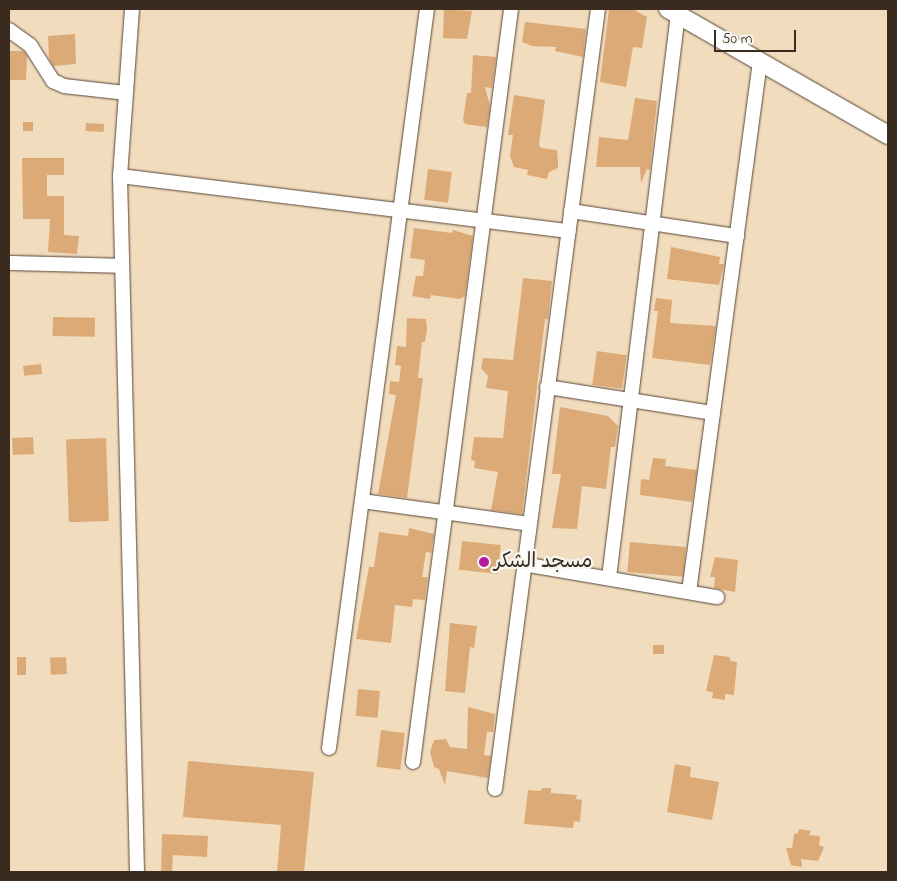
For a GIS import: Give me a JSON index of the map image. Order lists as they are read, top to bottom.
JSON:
{
  "places": ["مسجد الشكر"],
  "scale_bar": "50 m"
}
